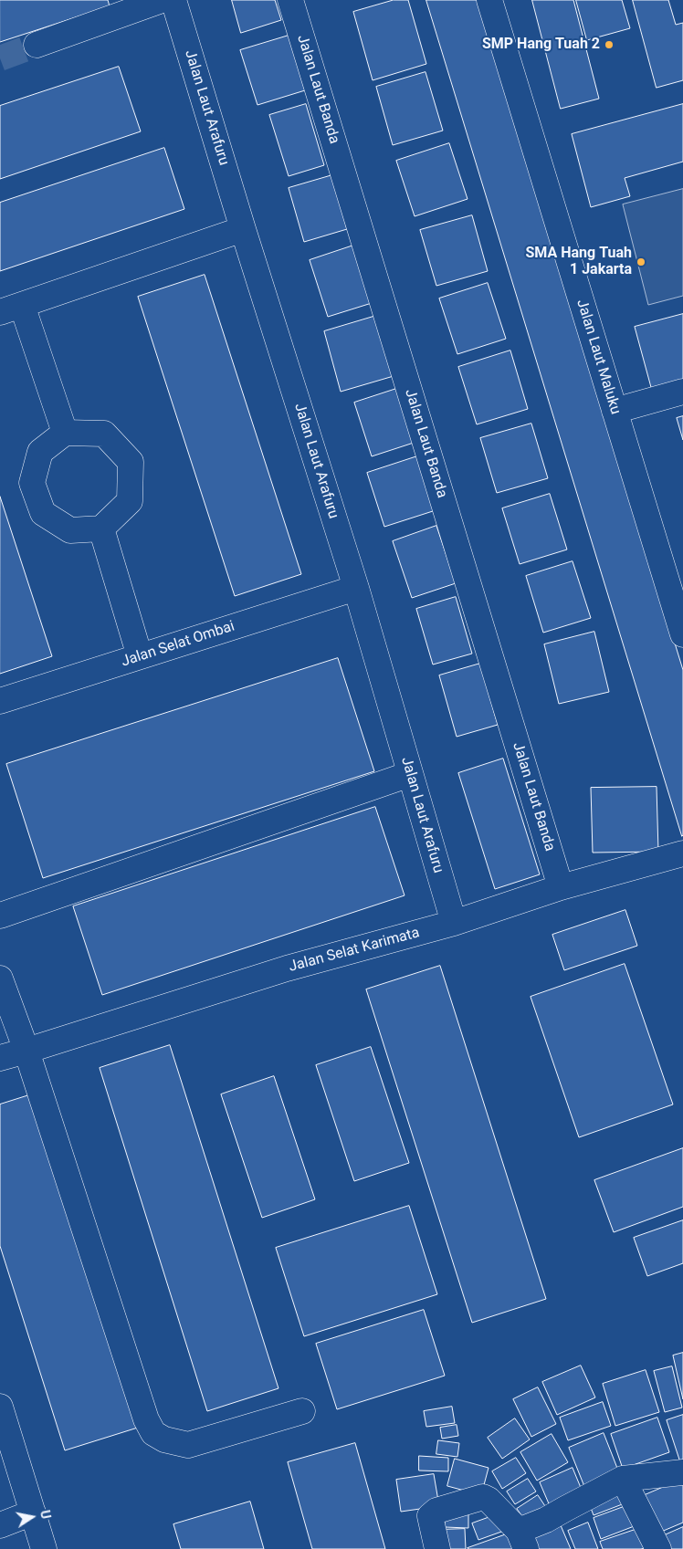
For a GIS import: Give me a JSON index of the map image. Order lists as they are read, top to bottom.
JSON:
{
  "streets": {
    "street": [
      "Jalan Laut Banda",
      "Jalan Laut Arafuru",
      "Jalan Laut Maluku",
      "Jalan Selat Ombai",
      "Jalan Selat Karimata"
    ]
  },
  "crossings": [
    ["Jalan Laut Banda", "Jalan Selat Karimata"],
    ["Jalan Laut Arafuru", "Jalan Selat Ombai"],
    ["Jalan Laut Arafuru", "Jalan Selat Karimata"]
  ],
  "places": ["SMP Hang Tuah 2", "SMA Hang Tuah 1 Jakarta"],
  "north": "right"
}
